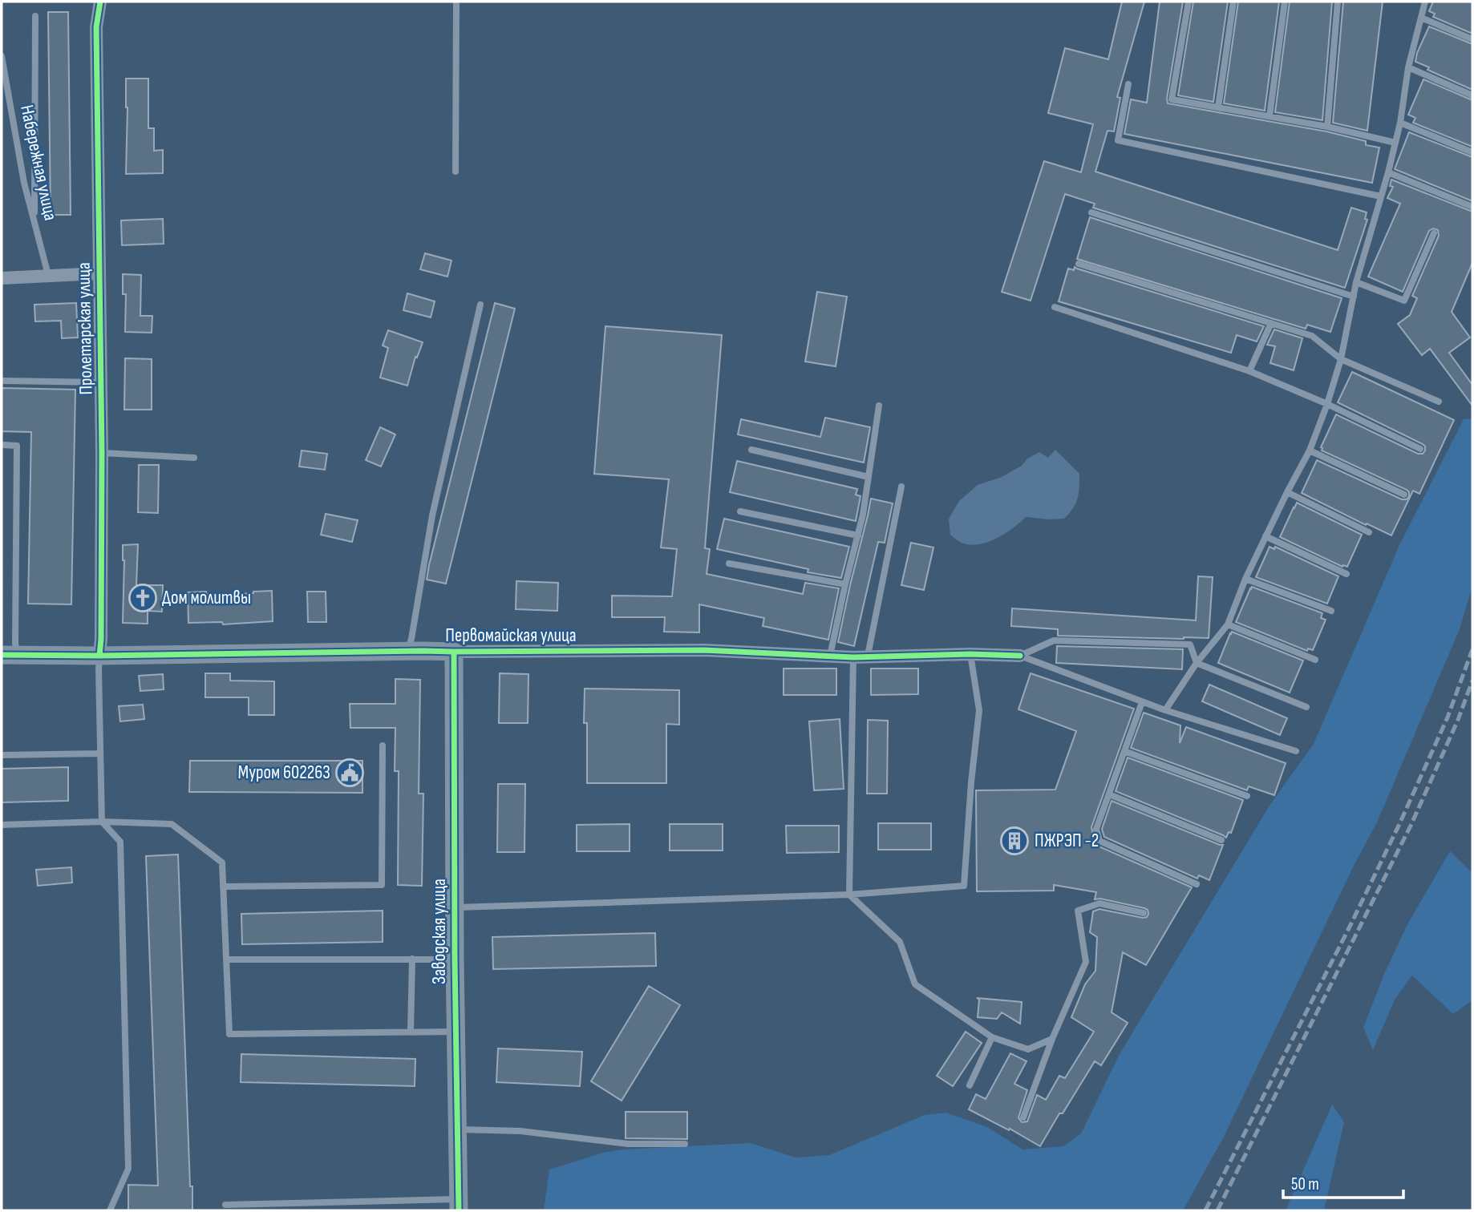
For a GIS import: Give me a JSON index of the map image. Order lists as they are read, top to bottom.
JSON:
{
  "streets": {
    "street": ["Пролетарская улица", "Первомайская улица", "Заводская улица"],
    "lane": ["Набережная улица"]
  },
  "crossings": [
    ["Пролетарская улица", "Первомайская улица"],
    ["Первомайская улица", "Заводская улица"]
  ],
  "places": {
    "church": ["Дом молитвы"],
    "public building": ["Муром 602263"],
    "building": ["ПЖРЭП -2"]
  },
  "scale_bar": "50 m"
}
